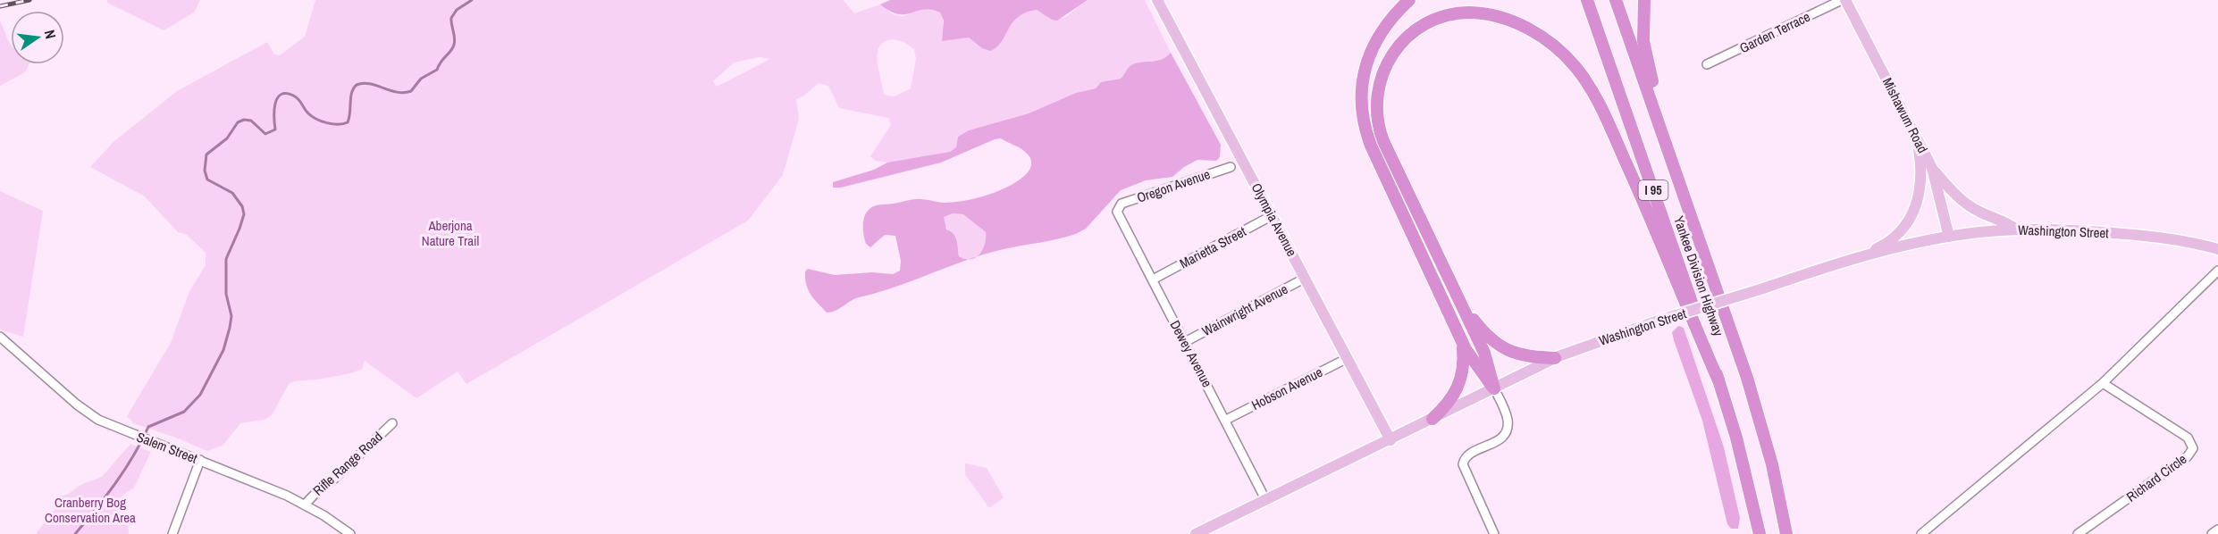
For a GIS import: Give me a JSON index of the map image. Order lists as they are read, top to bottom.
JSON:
{
  "streets": {
    "highway": ["I 95", "Yankee Division Highway"],
    "main road": ["Mishawum Road", "Olympia Avenue", "Washington Street"],
    "street": [
      "Garden Terrace",
      "Oregon Avenue",
      "Marietta Street",
      "Wainwright Avenue",
      "Dewey Avenue",
      "Hobson Avenue",
      "Salem Street",
      "Rifle Range Road",
      "Richard Circle"
    ]
  },
  "crossings": [
    ["Garden Terrace", "Mishawum Road"],
    ["Mishawum Road", "Washington Street"],
    ["Oregon Avenue", "Dewey Avenue"],
    ["Olympia Avenue", "Washington Street"],
    ["Olympia Avenue", "Marietta Street"],
    ["Olympia Avenue", "Wainwright Avenue"],
    ["Olympia Avenue", "Hobson Avenue"],
    ["Washington Street", "Dewey Avenue"],
    ["Marietta Street", "Dewey Avenue"],
    ["Wainwright Avenue", "Dewey Avenue"],
    ["Dewey Avenue", "Hobson Avenue"],
    ["Salem Street", "Rifle Range Road"]
  ],
  "parks": ["Aberjona Nature Trail", "Cranberry Bog Conservation Area"],
  "north": "right"
}
